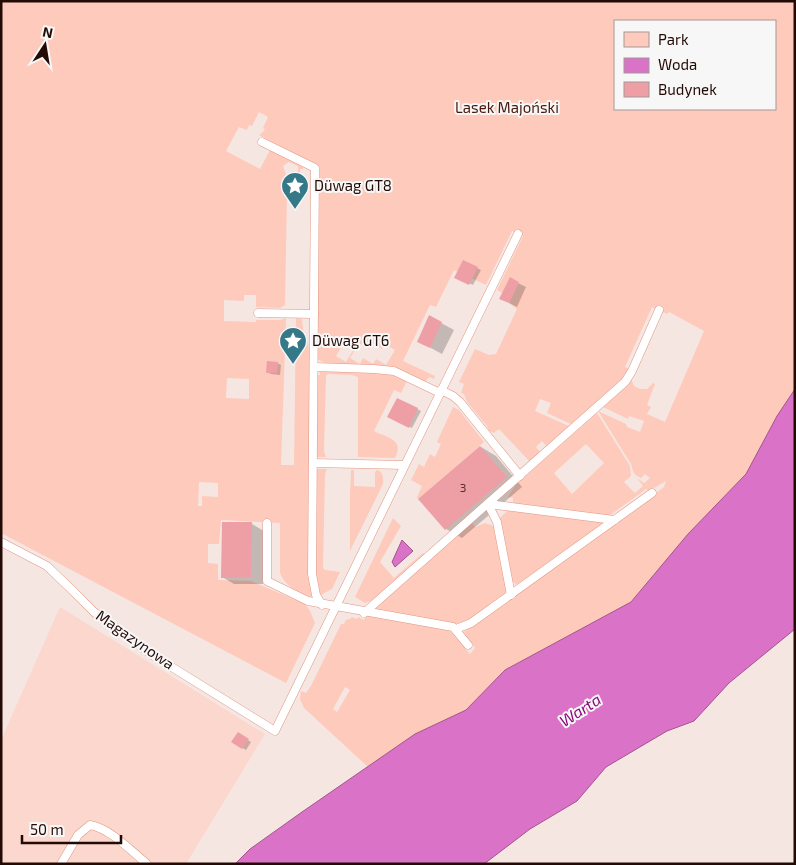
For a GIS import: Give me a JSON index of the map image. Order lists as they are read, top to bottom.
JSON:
{
  "streets": {
    "lane": ["Magazynowa"]
  },
  "water": ["Warta"],
  "parks": ["Lasek Majoński"],
  "places": {
    "place": ["Düwag GT8", "Düwag GT6"]
  },
  "house_numbers": ["3"],
  "legend": ["Park", "Woda", "Budynek"],
  "scale_bar": "50 m",
  "north": "top"
}
